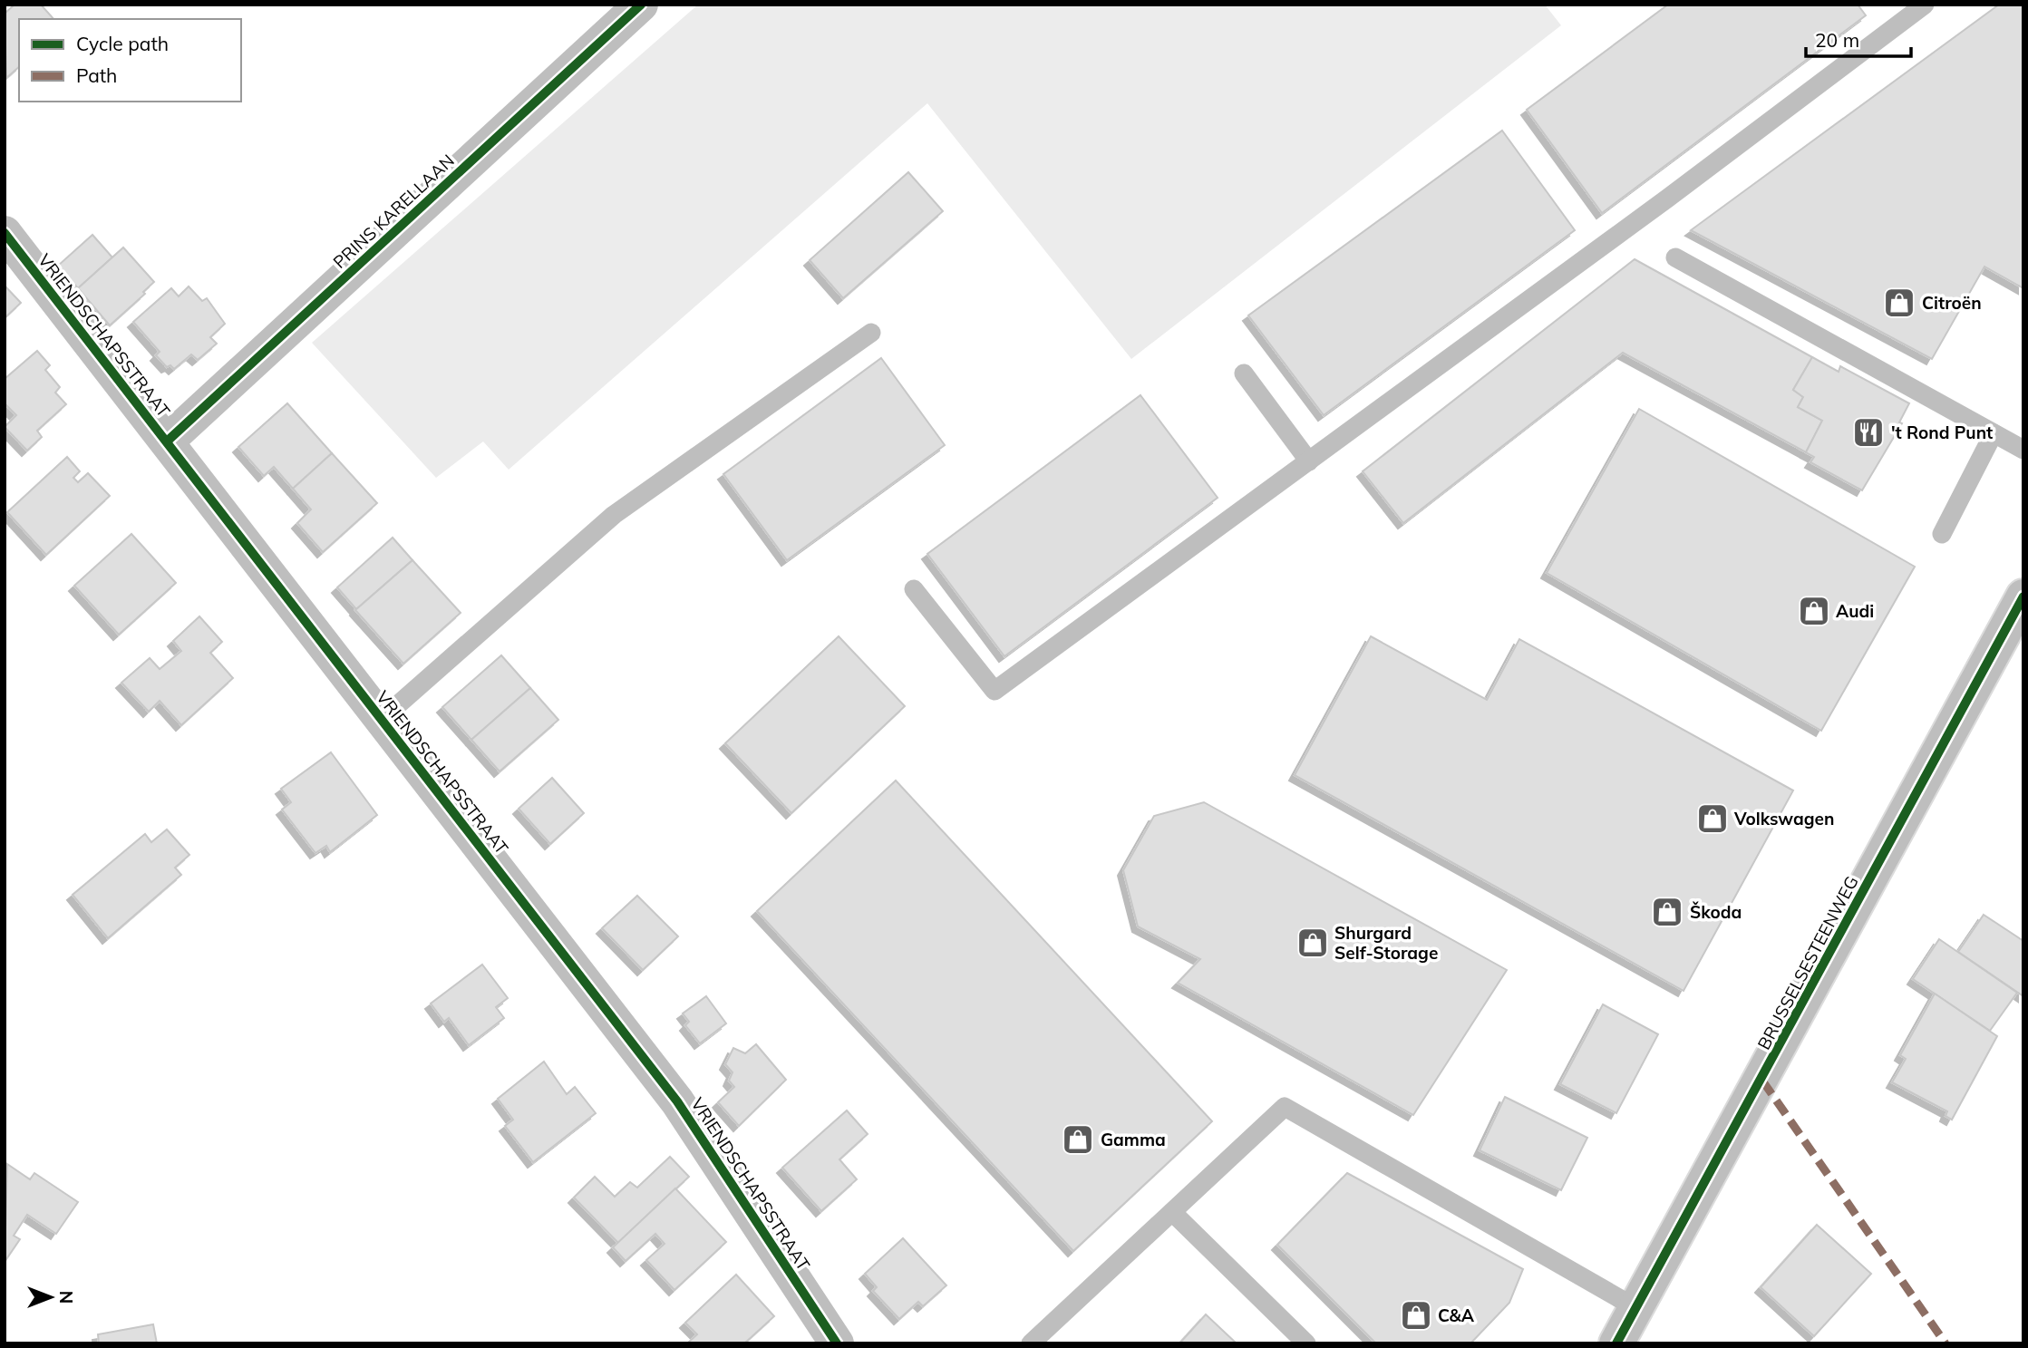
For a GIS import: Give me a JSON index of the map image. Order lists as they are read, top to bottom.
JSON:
{
  "streets": {
    "street": ["PRINS KARELLAAN", "VRIENDSCHAPSSTRAAT", "BRUSSELSESTEENWEG"]
  },
  "crossings": [
    ["PRINS KARELLAAN", "VRIENDSCHAPSSTRAAT"]
  ],
  "places": {
    "shop": [
      "Citroën",
      "Audi",
      "Volkswagen",
      "Škoda",
      "Shurgard Self-Storage",
      "Gamma",
      "C&A"
    ],
    "restaurant": ["'t Rond Punt"]
  },
  "legend": ["Cycle path", "Path"],
  "scale_bar": "20 m",
  "north": "right"
}
